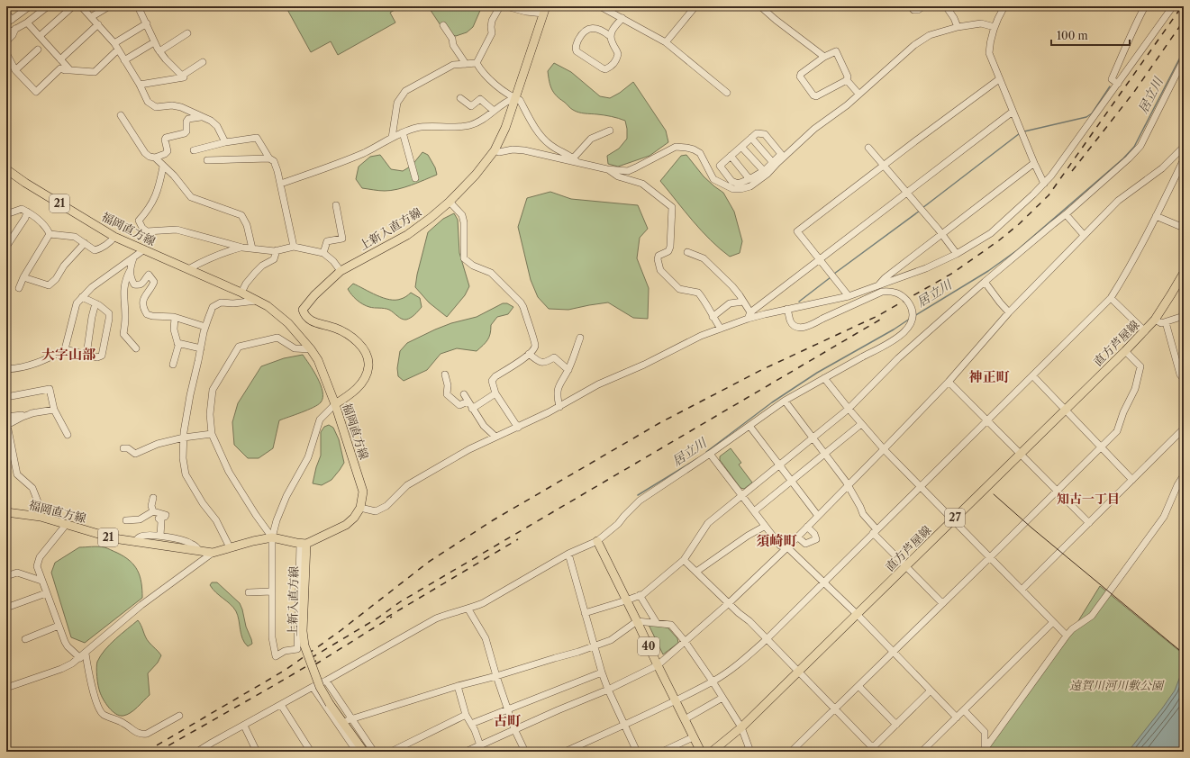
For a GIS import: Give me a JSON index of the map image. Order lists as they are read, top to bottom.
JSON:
{
  "streets": {
    "main road": [
      "21",
      "福岡直方線",
      "上新入直方線",
      "直方芦屋線",
      "27",
      "40"
    ]
  },
  "crossings": [
    ["福岡直方線", "上新入直方線"]
  ],
  "districts": [
    "大字山部",
    "神正町",
    "知古一丁目",
    "須崎町",
    "古町"
  ],
  "water": ["居立川"],
  "parks": ["遠賀川河川敷公園"],
  "scale_bar": "100 m"
}
